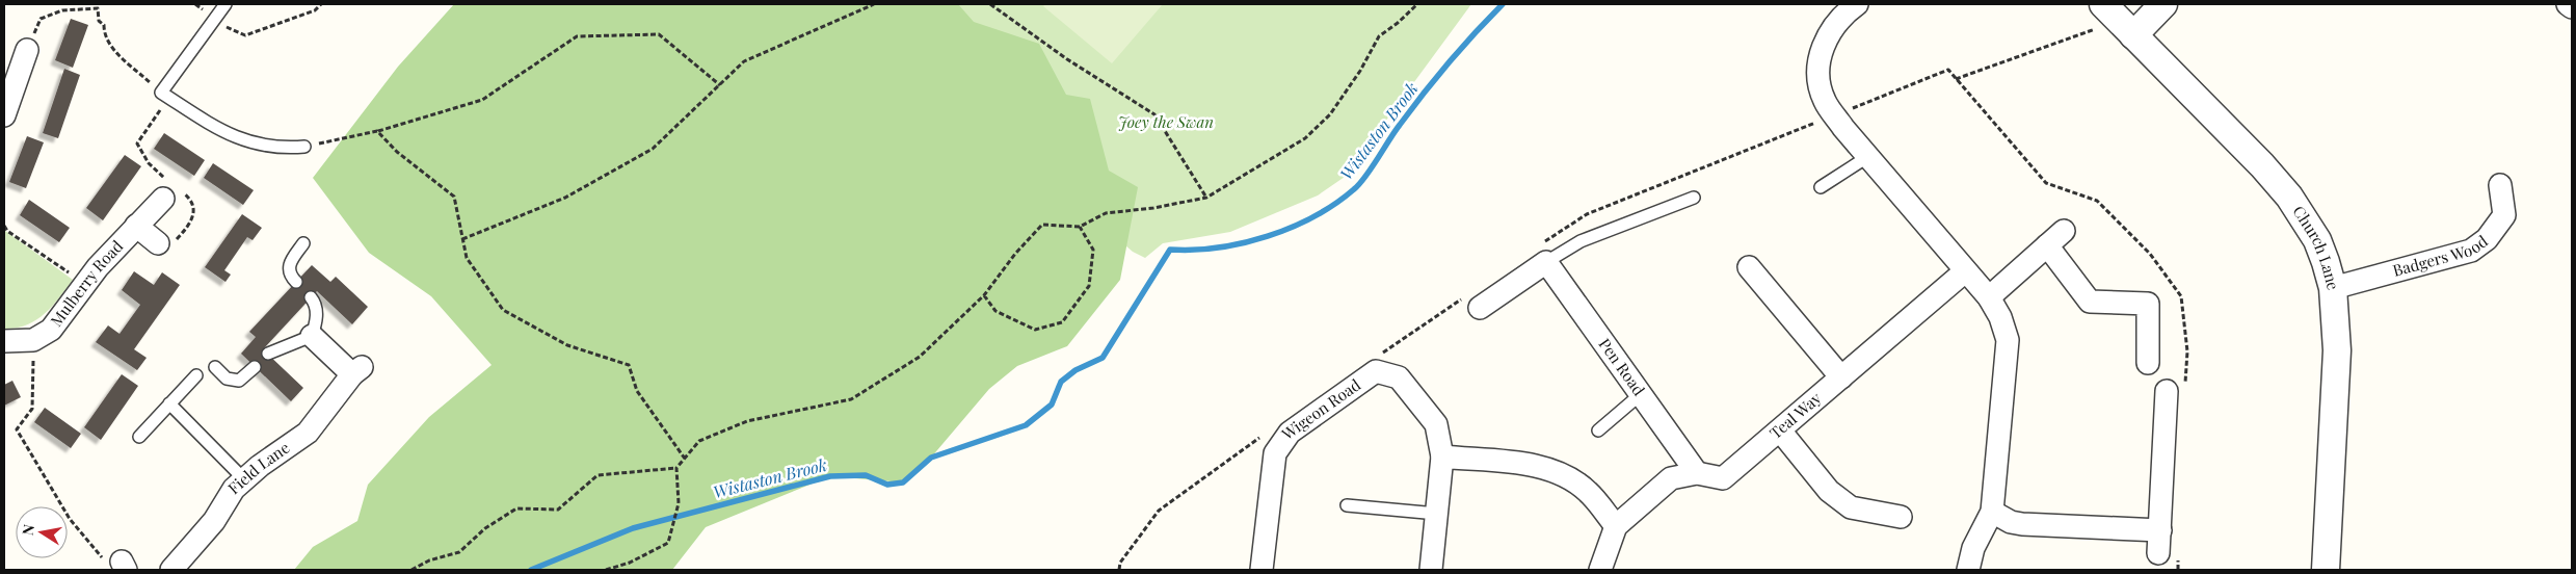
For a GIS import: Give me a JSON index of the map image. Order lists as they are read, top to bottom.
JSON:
{
  "streets": {
    "street": [
      "Church Lane",
      "Badgers Wood",
      "Mulberry Road",
      "Pen Road",
      "Wigeon Road",
      "Teal Way",
      "Field Lane"
    ]
  },
  "crossings": [
    ["Church Lane", "Badgers Wood"],
    ["Pen Road", "Teal Way"]
  ],
  "water": ["Wistaston Brook"],
  "parks": ["Joey the Swan"],
  "north": "left"
}
